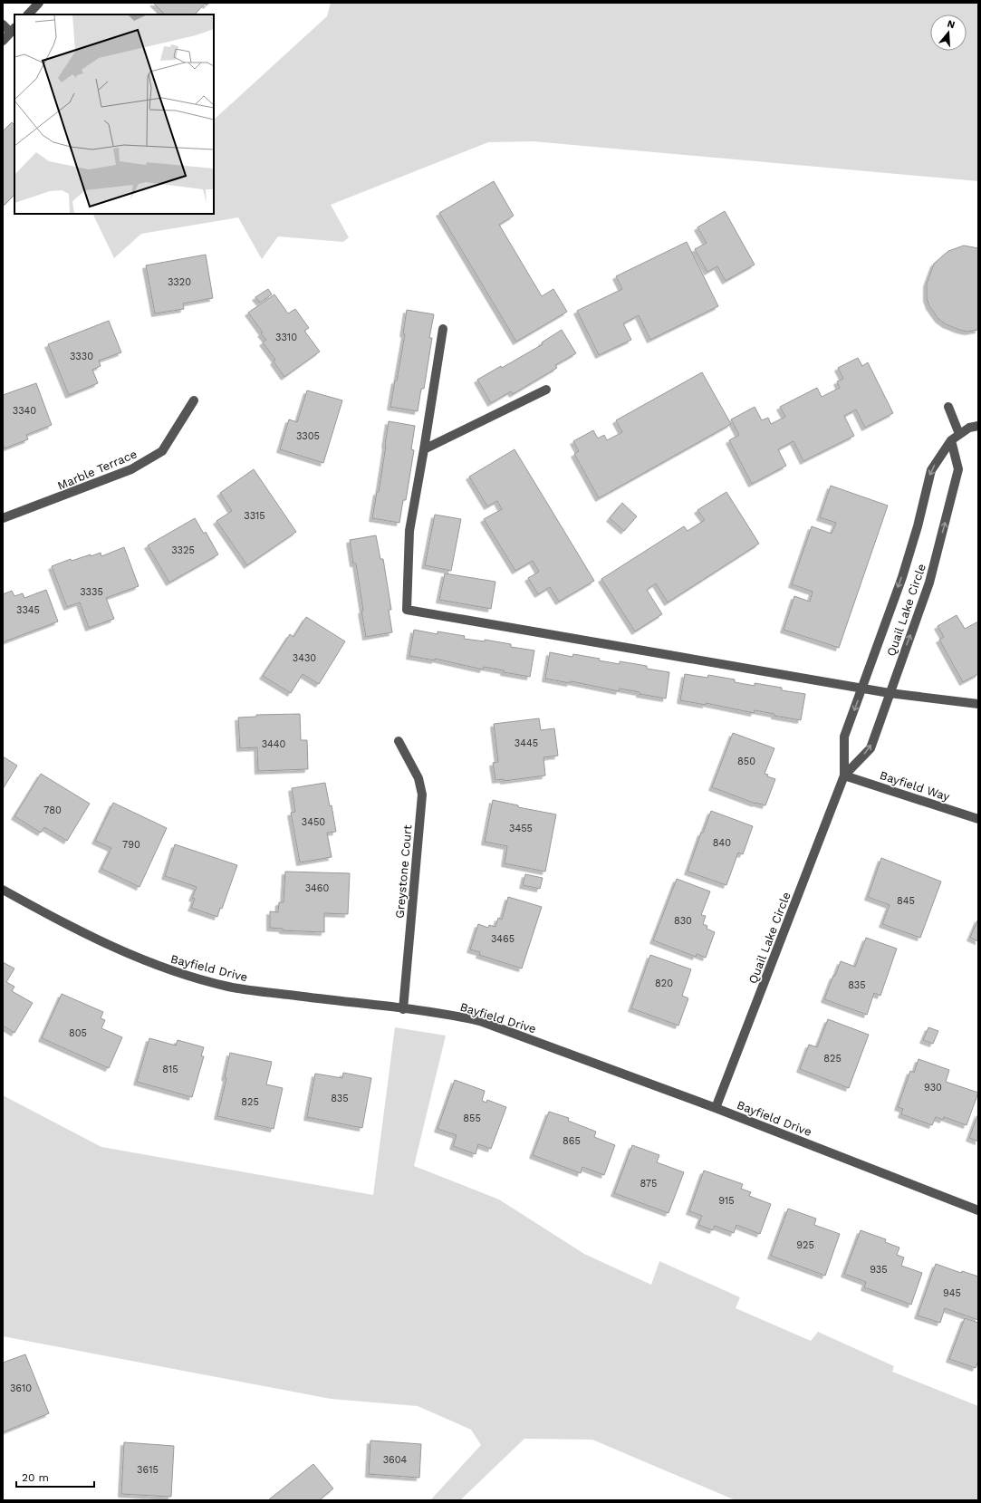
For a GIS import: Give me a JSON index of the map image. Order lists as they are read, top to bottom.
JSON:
{
  "streets": {
    "street": [
      "Marble Terrace",
      "Quail Lake Circle",
      "Bayfield Way",
      "Greystone Court",
      "Bayfield Drive"
    ]
  },
  "crossings": [
    ["Quail Lake Circle", "Bayfield Way"],
    ["Quail Lake Circle", "Bayfield Drive"],
    ["Greystone Court", "Bayfield Drive"]
  ],
  "house_numbers": [
    "3320",
    "3310",
    "3330",
    "3340",
    "3305",
    "3315",
    "3325",
    "3335",
    "3345",
    "3430",
    "3445",
    "3440",
    "850",
    "780",
    "3450",
    "3455",
    "840",
    "790",
    "3460",
    "845",
    "830",
    "3465",
    "820",
    "835",
    "805",
    "825",
    "815",
    "930",
    "835",
    "825",
    "855",
    "865",
    "875",
    "915",
    "925",
    "935",
    "945",
    "3610",
    "3604",
    "3615"
  ],
  "scale_bar": "20 m",
  "north": "top"
}
